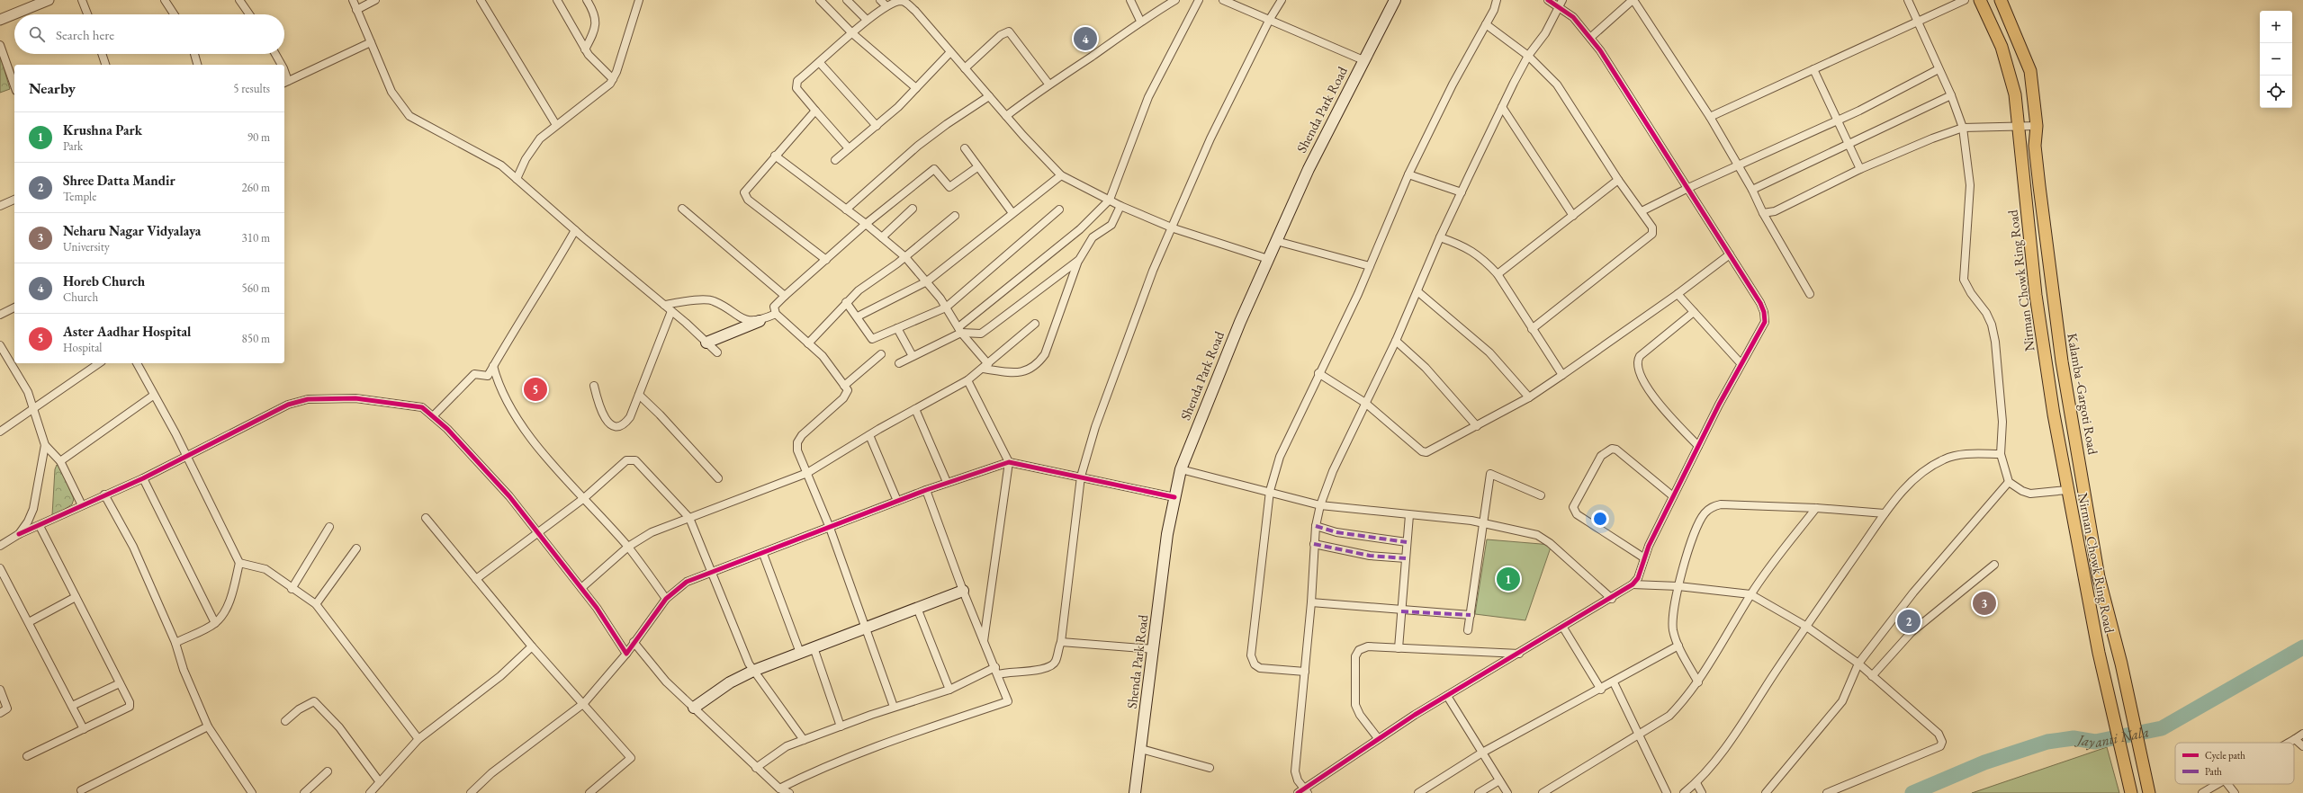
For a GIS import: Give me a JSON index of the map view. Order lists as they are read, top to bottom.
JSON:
{
  "streets": {
    "main road": ["Shenda Park Road", "Nirman Chowk Ring Road", "Kalamba -Gargoti Road"]
  },
  "water": ["Jayanti Nala"],
  "legend": ["Cycle path", "Path"],
  "page": {
    "map_buttons": ["+", "−"],
    "search": "Search here",
    "pins": [
      "4",
      "5",
      "1",
      "3",
      "2"
    ],
    "heading": ["Nearby", "5 results"],
    "list": [
      {
        "mark": "1",
        "name": "Krushna Park",
        "note": "Park",
        "value": "90 m"
      },
      {
        "mark": "2",
        "name": "Shree Datta Mandir",
        "note": "Temple",
        "value": "260 m"
      },
      {
        "mark": "3",
        "name": "Neharu Nagar Vidyalaya",
        "note": "University",
        "value": "310 m"
      },
      {
        "mark": "4",
        "name": "Horeb Church",
        "note": "Church",
        "value": "560 m"
      },
      {
        "mark": "5",
        "name": "Aster Aadhar Hospital",
        "note": "Hospital",
        "value": "850 m"
      }
    ]
  }
}
